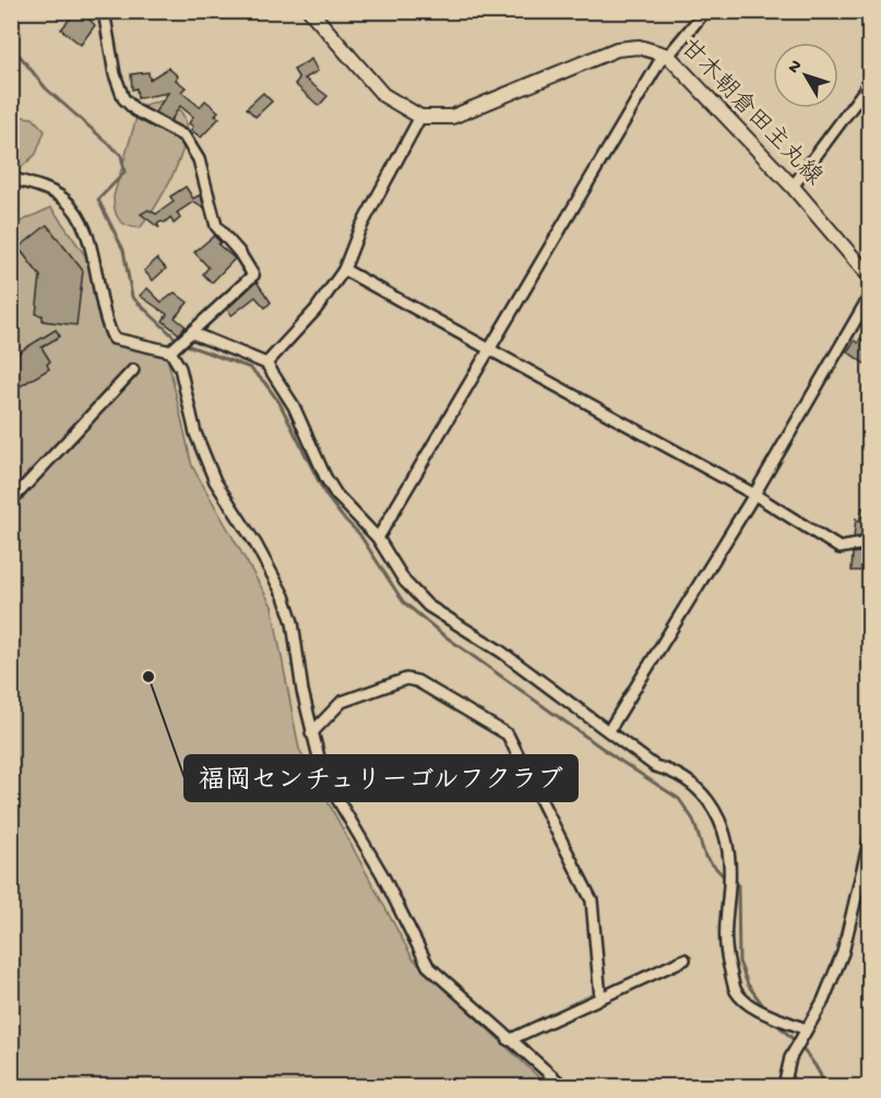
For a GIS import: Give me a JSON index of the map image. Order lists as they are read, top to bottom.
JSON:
{
  "streets": {
    "main road": ["甘木朝倉田主丸線"]
  },
  "places": ["福岡センチュリーゴルフクラブ"],
  "north": "top left"
}
